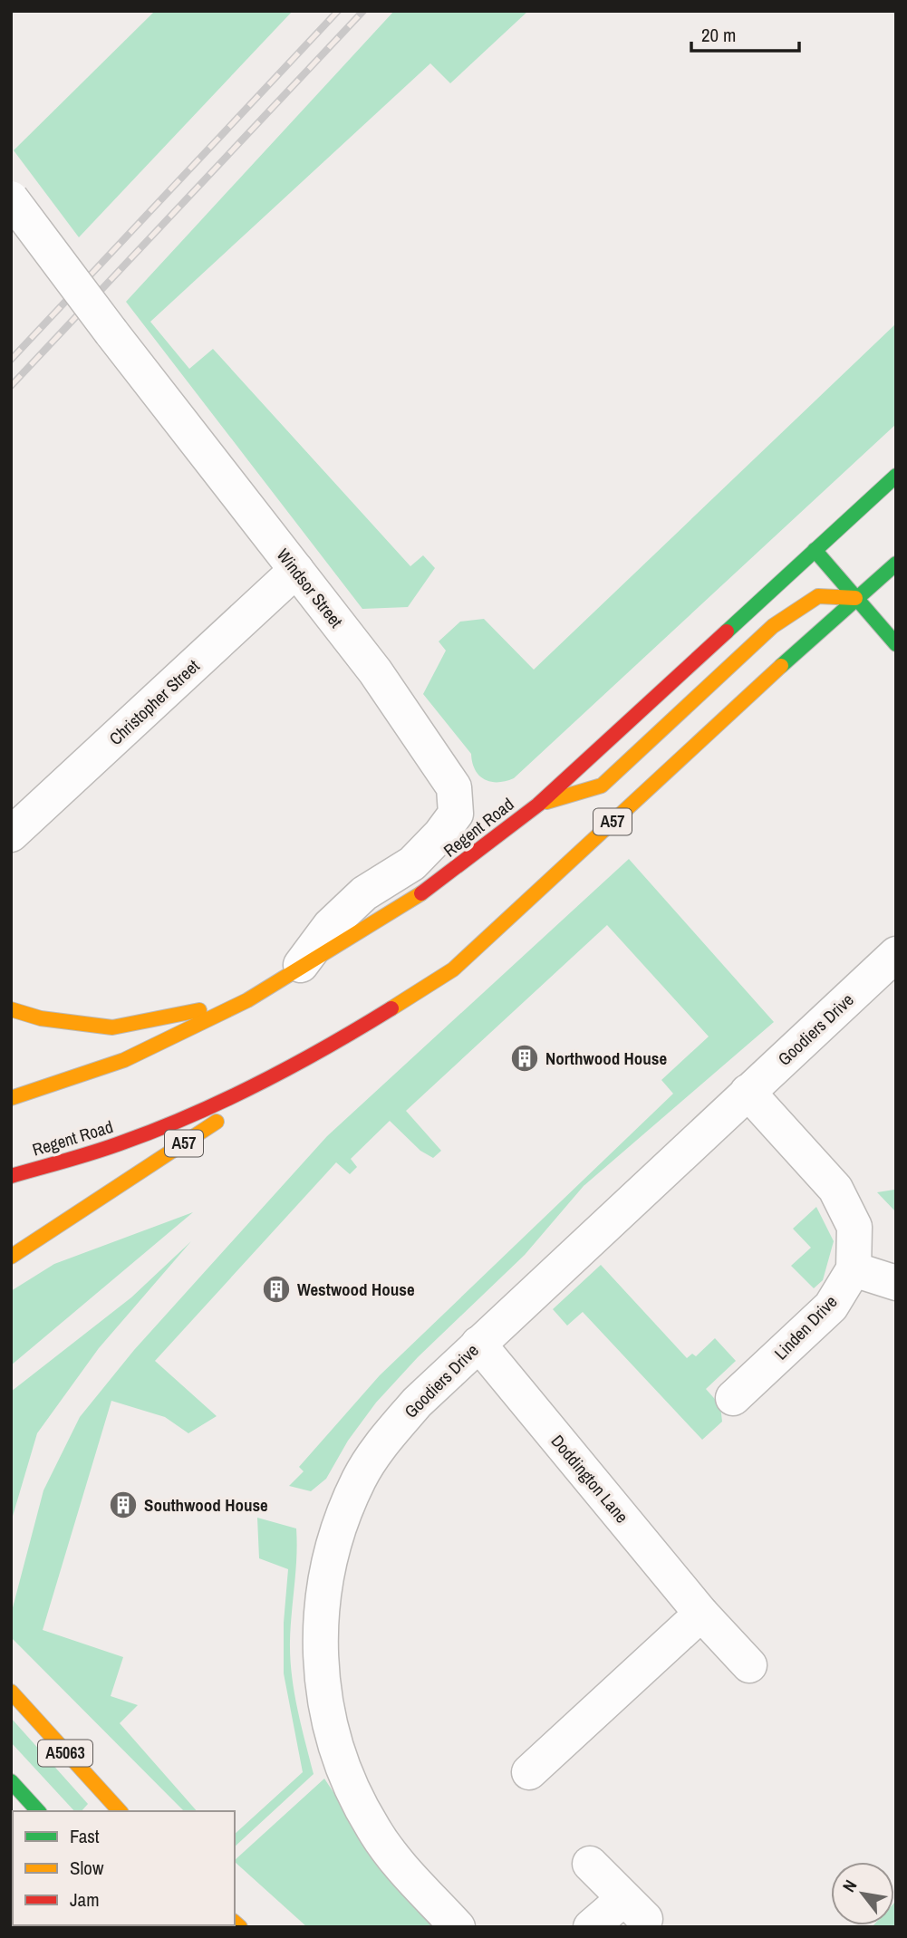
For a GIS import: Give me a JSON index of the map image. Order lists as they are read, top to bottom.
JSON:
{
  "streets": {
    "main road": ["A57", "Regent Road", "A5063"],
    "street": [
      "Windsor Street",
      "Christopher Street",
      "Goodiers Drive",
      "Linden Drive",
      "Doddington Lane"
    ]
  },
  "crossings": [
    ["Windsor Street", "Christopher Street"],
    ["Windsor Street", "Regent Road"],
    ["A57", "Regent Road"],
    ["Goodiers Drive", "Doddington Lane"]
  ],
  "places": {
    "building": ["Northwood House", "Westwood House", "Southwood House"]
  },
  "legend": ["Fast", "Slow", "Jam"],
  "scale_bar": "20 m",
  "north": "top left"
}
